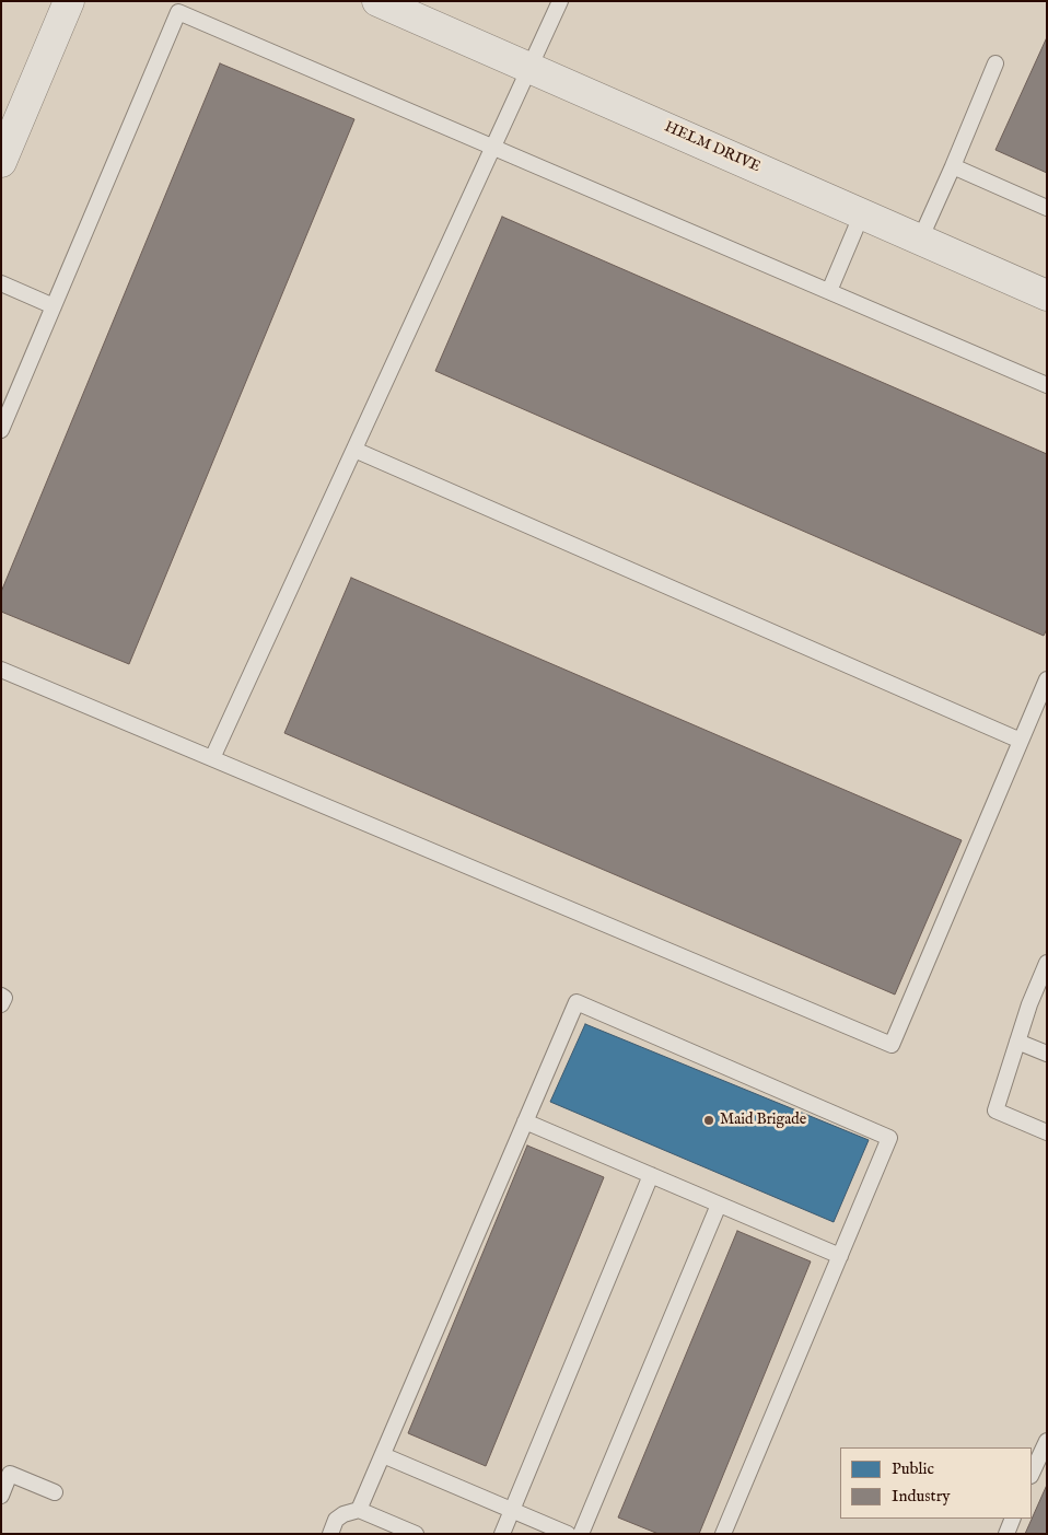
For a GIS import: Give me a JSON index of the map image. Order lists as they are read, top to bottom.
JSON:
{
  "streets": {
    "street": ["HELM DRIVE"]
  },
  "places": ["Maid Brigade"],
  "legend": ["Public", "Industry"]
}
